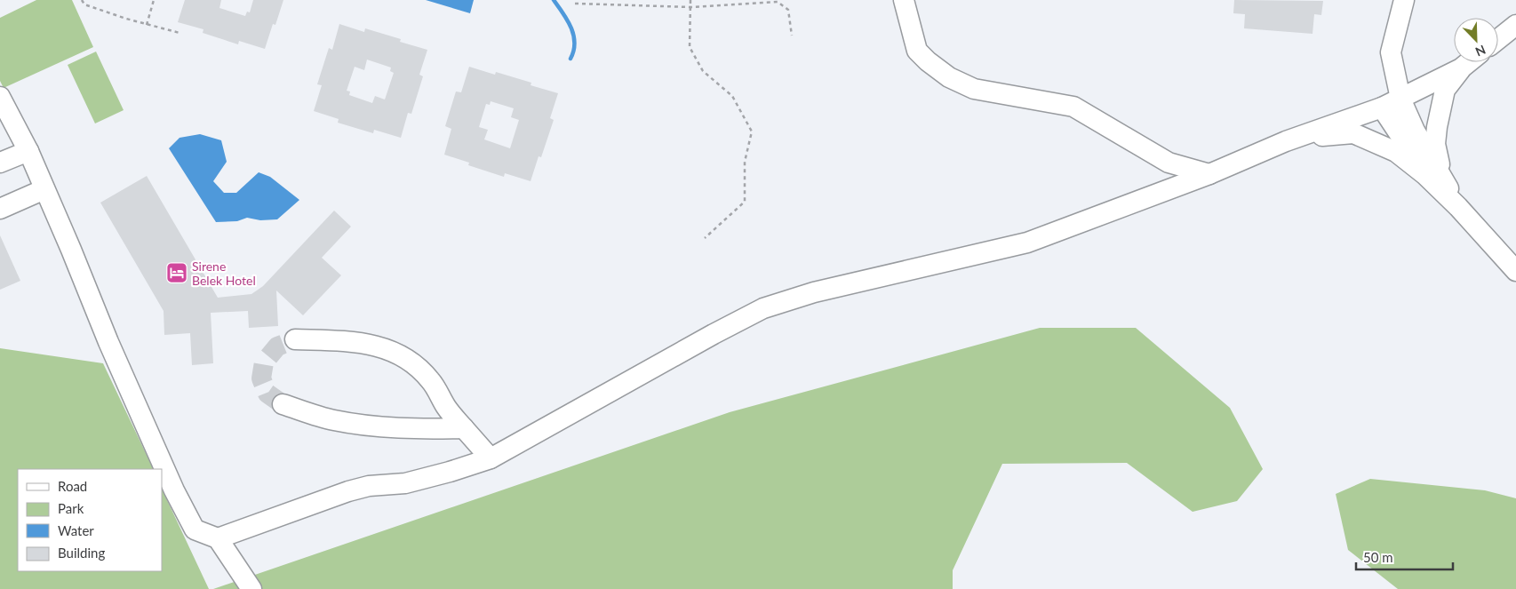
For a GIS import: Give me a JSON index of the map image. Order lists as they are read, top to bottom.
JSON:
{
  "places": {
    "hotel": ["Sirene Belek Hotel"]
  },
  "legend": [
    "Road",
    "Park",
    "Water",
    "Building"
  ],
  "scale_bar": "50 m",
  "north": "bottom right"
}
